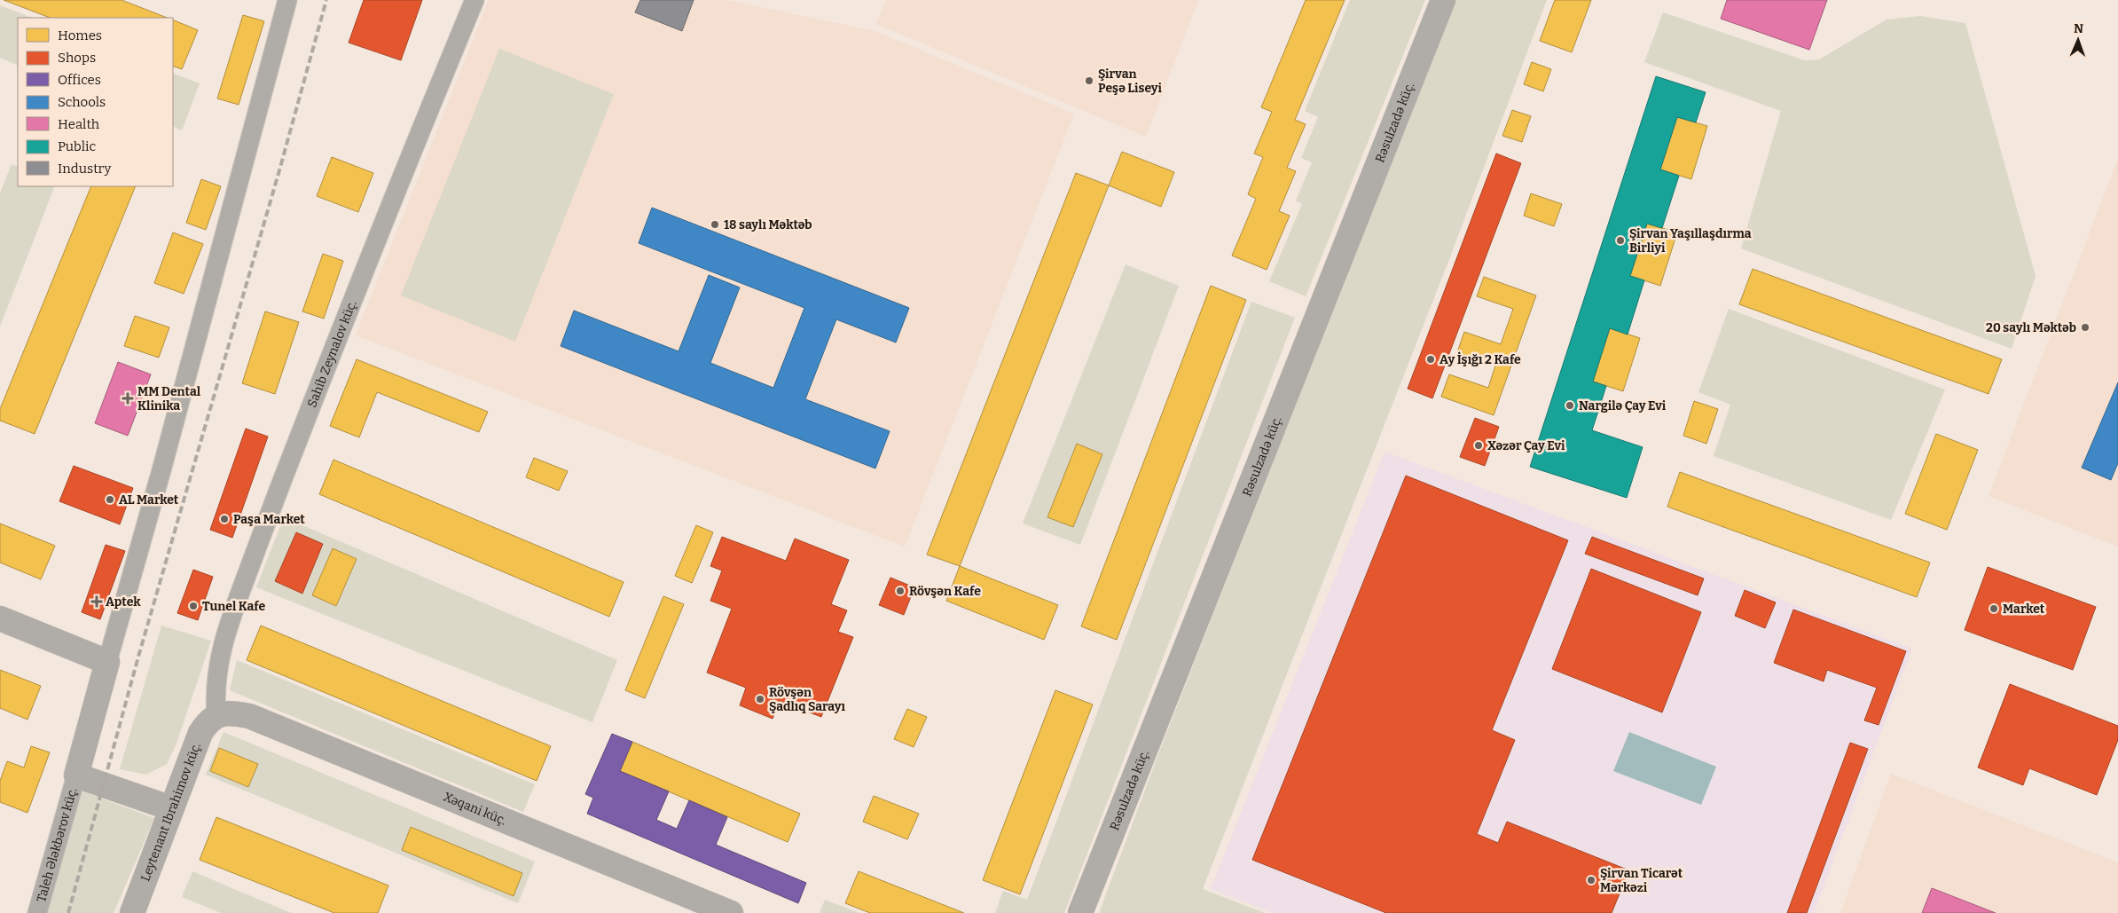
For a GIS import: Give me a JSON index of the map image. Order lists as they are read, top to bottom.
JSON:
{
  "streets": {
    "street": [
      "Rəsulzadə küç.",
      "Sahib Zeynalov küç.",
      "Xəqani küç.",
      "Leytenant Ibrahimov küç.",
      "Taleh Ələkbərov küç."
    ]
  },
  "crossings": [
    ["Sahib Zeynalov küç.", "Xəqani küç."],
    ["Sahib Zeynalov küç.", "Leytenant Ibrahimov küç."],
    ["Xəqani küç.", "Leytenant Ibrahimov küç."]
  ],
  "places": {
    "other": [
      "Şirvan Peşə Liseyi",
      "18 saylı Məktəb",
      "Şirvan Yaşıllaşdırma Birliyi",
      "20 saylı Məktəb",
      "Ay İşığı 2 Kafe",
      "Nargilə Çay Evi",
      "Xəzər Çay Evi",
      "AL Market",
      "Paşa Market",
      "Rövşən Kafe",
      "Tunel Kafe",
      "Market",
      "Rövşən Şadlıq Sarayı",
      "Şirvan Ticarət Mərkəzi"
    ],
    "health": ["MM Dental Klinika", "Aptek"]
  },
  "legend": [
    "Homes",
    "Shops",
    "Offices",
    "Schools",
    "Health",
    "Public",
    "Industry"
  ],
  "north": "top"
}
